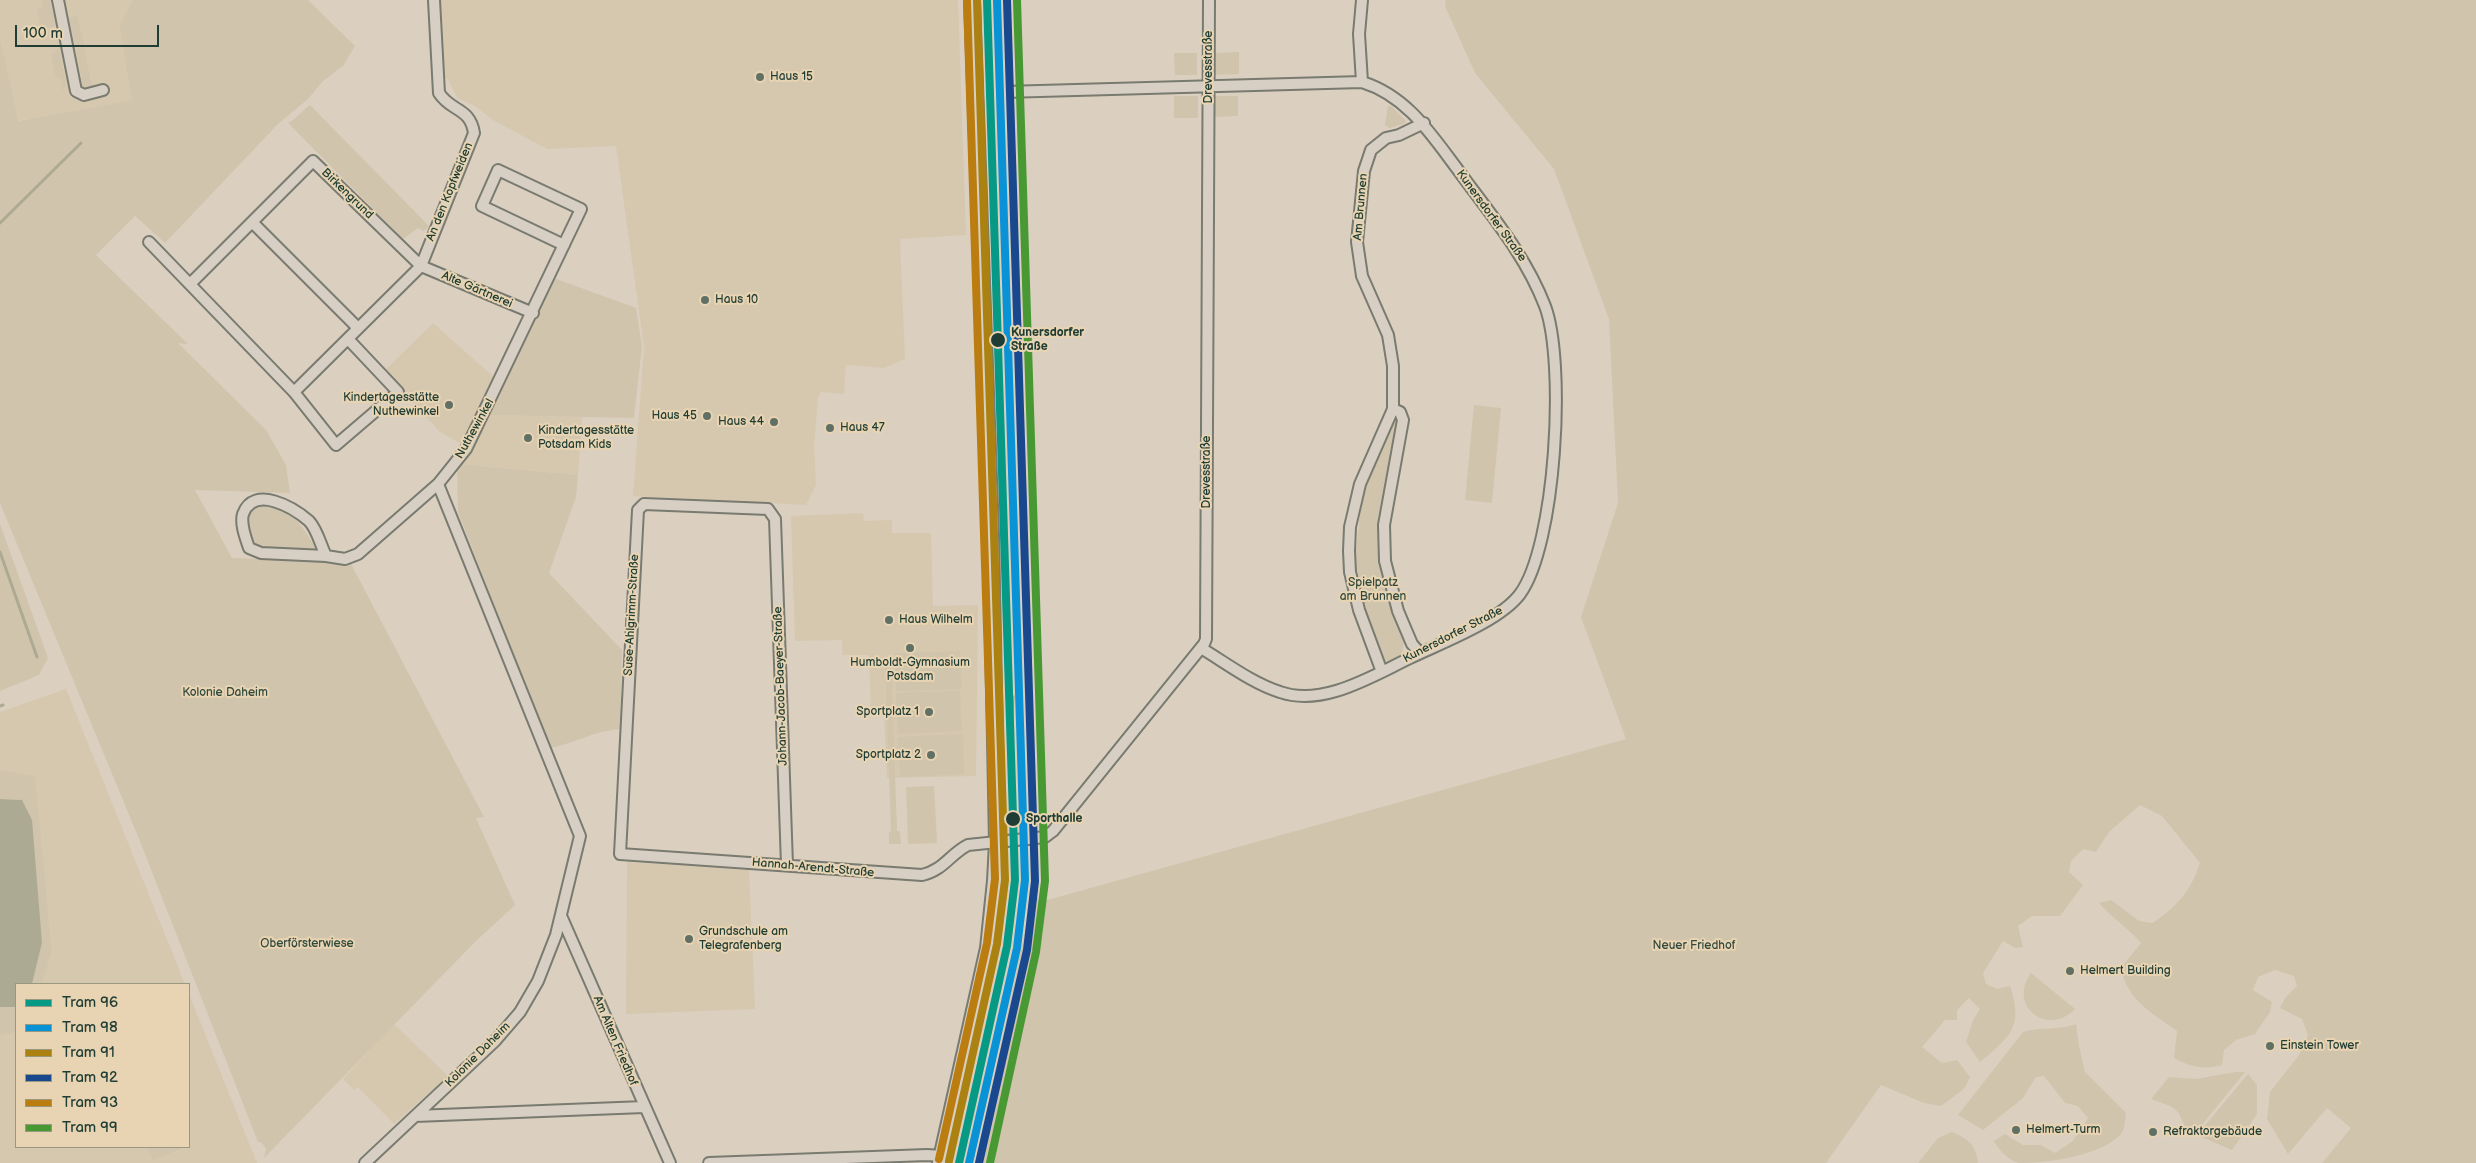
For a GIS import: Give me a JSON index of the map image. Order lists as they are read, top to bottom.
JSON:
{
  "streets": {
    "street": [
      "Drevesstraße",
      "An den Kopfweiden",
      "Birkengrund",
      "Am Brunnen",
      "Kunersdorfer Straße",
      "Alte Gärtnerei",
      "Nuthewinkel",
      "Suse-Ahlgrimm-Straße",
      "Johann-Jacob-Baeyer-Straße",
      "Hannah-Arendt-Straße",
      "Am Alten Friedhof",
      "Kolonie Daheim"
    ]
  },
  "crossings": [
    ["Drevesstraße", "Kunersdorfer Straße"],
    ["Drevesstraße", "Hannah-Arendt-Straße"],
    ["An den Kopfweiden", "Birkengrund"],
    ["An den Kopfweiden", "Alte Gärtnerei"],
    ["Birkengrund", "Alte Gärtnerei"],
    ["Am Brunnen", "Kunersdorfer Straße"],
    ["Alte Gärtnerei", "Nuthewinkel"],
    ["Nuthewinkel", "Kolonie Daheim"],
    ["Suse-Ahlgrimm-Straße", "Johann-Jacob-Baeyer-Straße"],
    ["Suse-Ahlgrimm-Straße", "Hannah-Arendt-Straße"],
    ["Johann-Jacob-Baeyer-Straße", "Hannah-Arendt-Straße"],
    ["Am Alten Friedhof", "Kolonie Daheim"]
  ],
  "parks": [
    "Spielpatz am Brunnen",
    "Kolonie Daheim",
    "Oberförsterwiese",
    "Neuer Friedhof"
  ],
  "places": [
    "Haus 15",
    "Haus 10",
    "Kunersdorfer Straße",
    "Kindertagesstätte Nuthewinkel",
    "Haus 45",
    "Haus 44",
    "Haus 47",
    "Kindertagesstätte Potsdam Kids",
    "Haus Wilhelm",
    "Humboldt-Gymnasium Potsdam",
    "Sportplatz 1",
    "Sportplatz 2",
    "Sporthalle",
    "Grundschule am Telegrafenberg",
    "Helmert Building",
    "Einstein Tower",
    "Helmert-Turm",
    "Refraktorgebäude"
  ],
  "lines": [
    "tram line 96",
    "tram line 98",
    "tram line 91",
    "tram line 92",
    "tram line 99",
    "tram line 93"
  ],
  "legend": [
    "Tram 96",
    "Tram 98",
    "Tram 91",
    "Tram 92",
    "Tram 93",
    "Tram 99"
  ],
  "scale_bar": "100 m"
}
